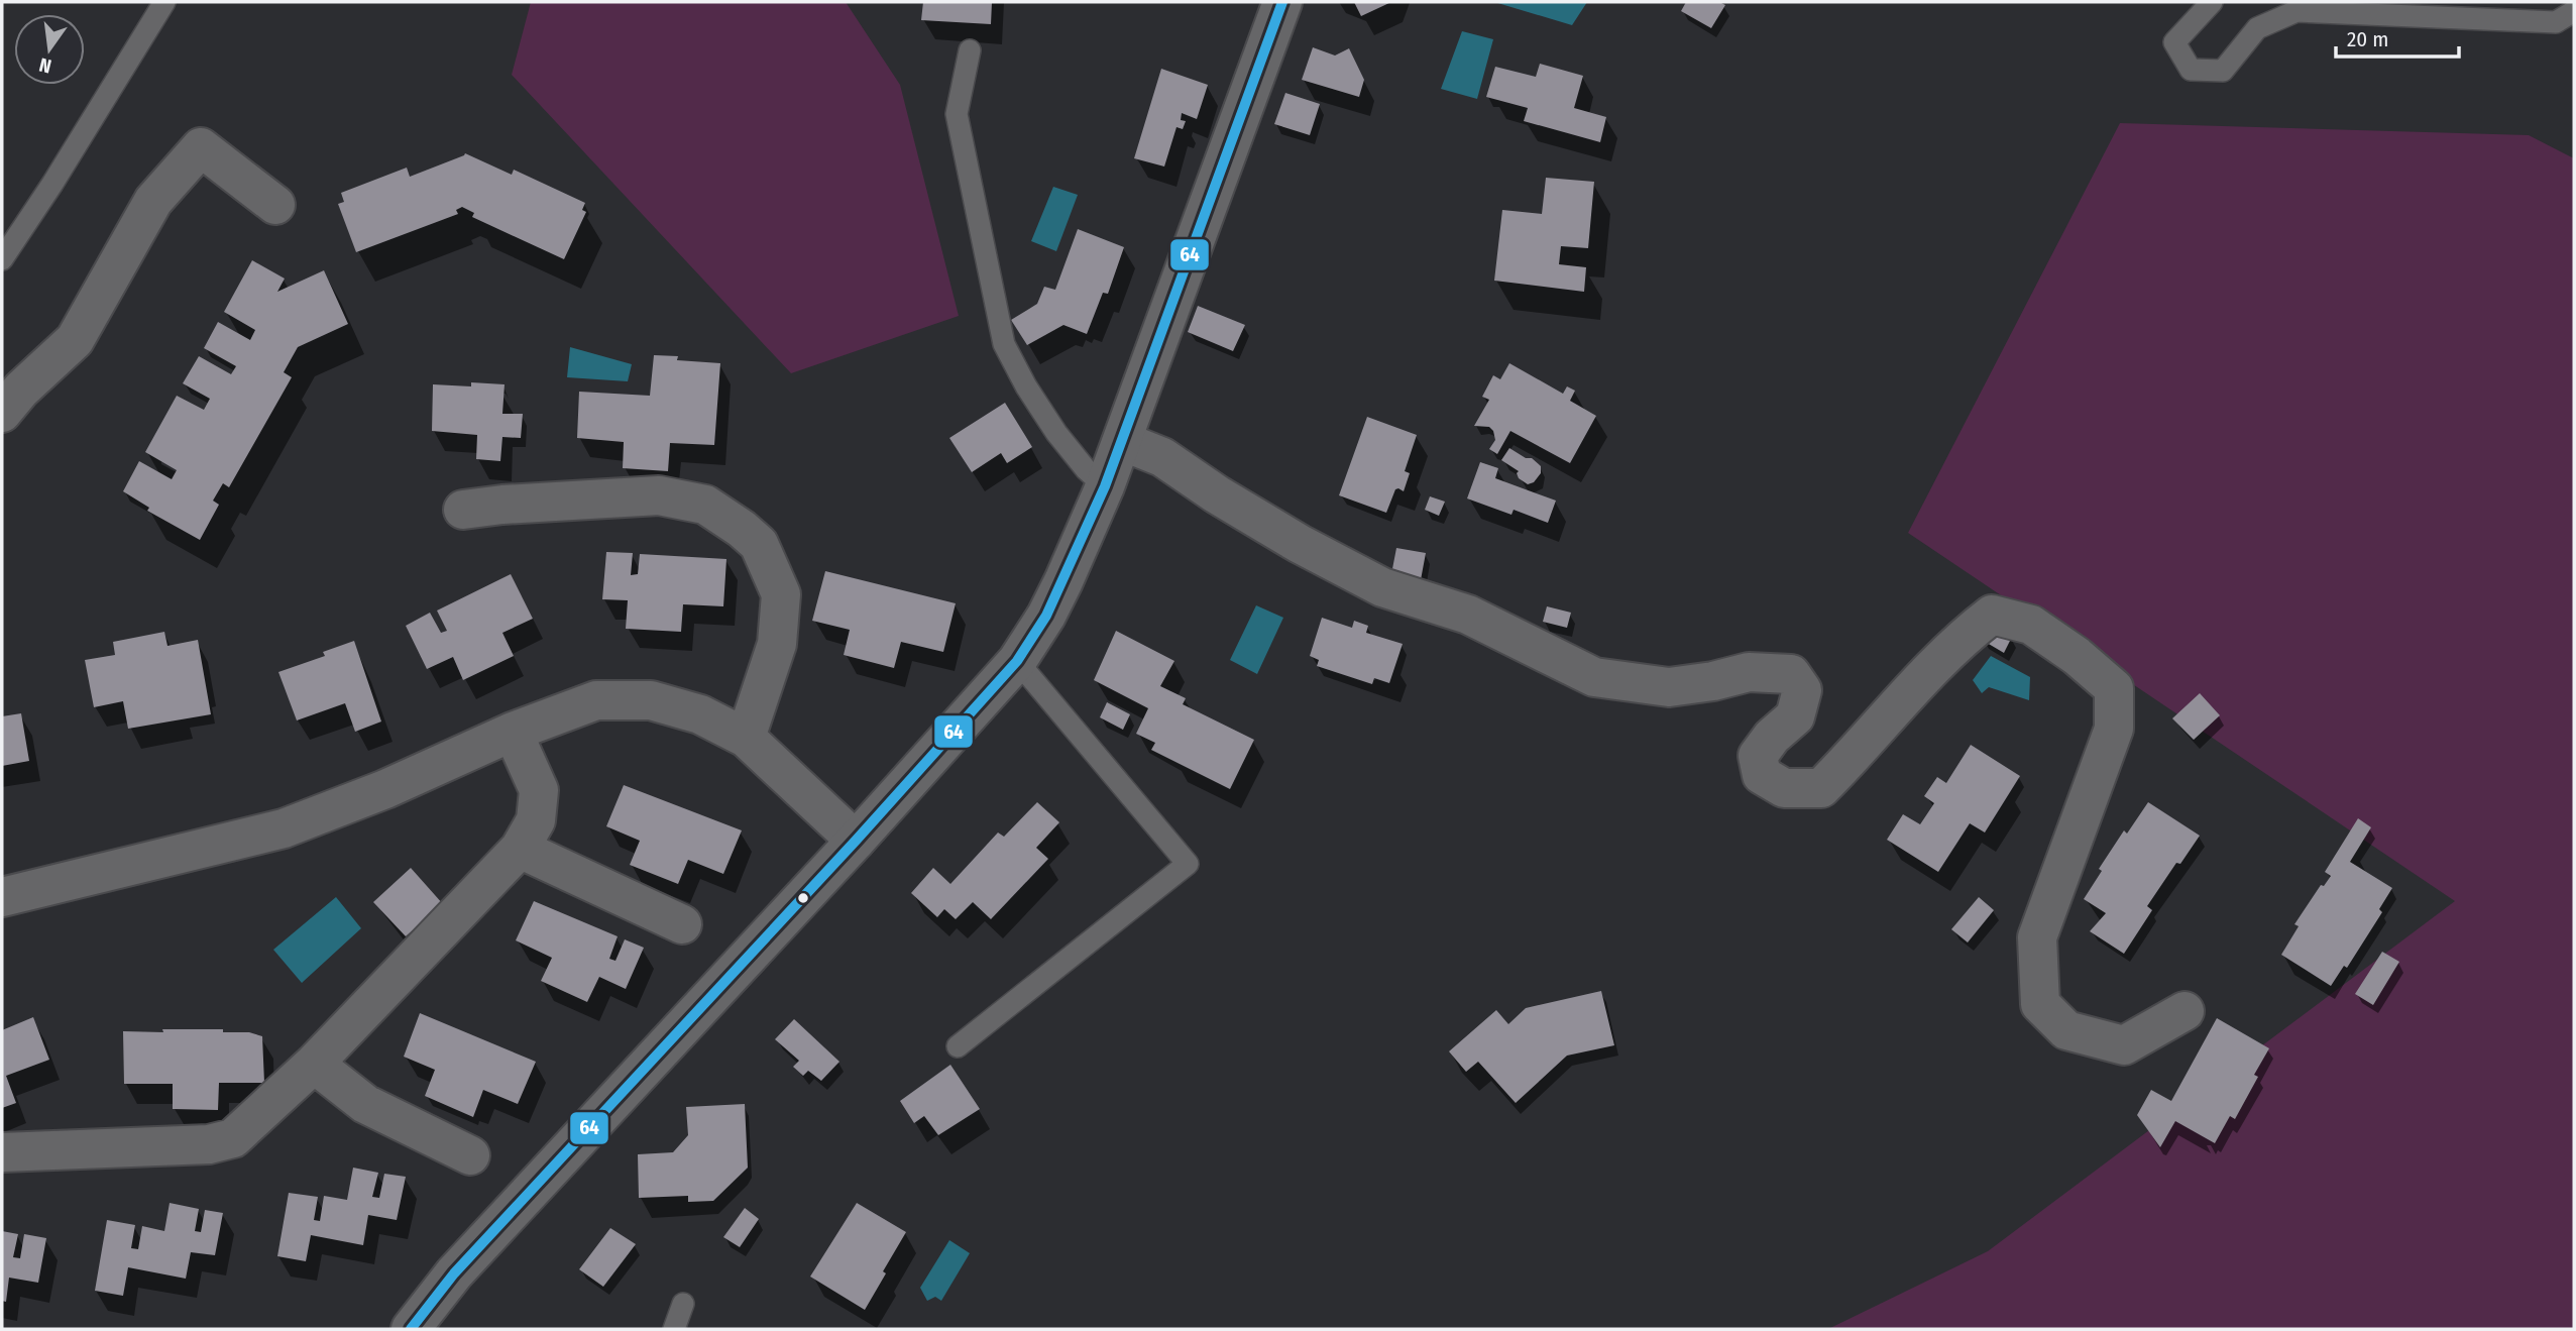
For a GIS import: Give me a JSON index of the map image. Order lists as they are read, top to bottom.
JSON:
{
  "lines": ["transit line 64"],
  "scale_bar": "20 m",
  "north": "bottom"
}
